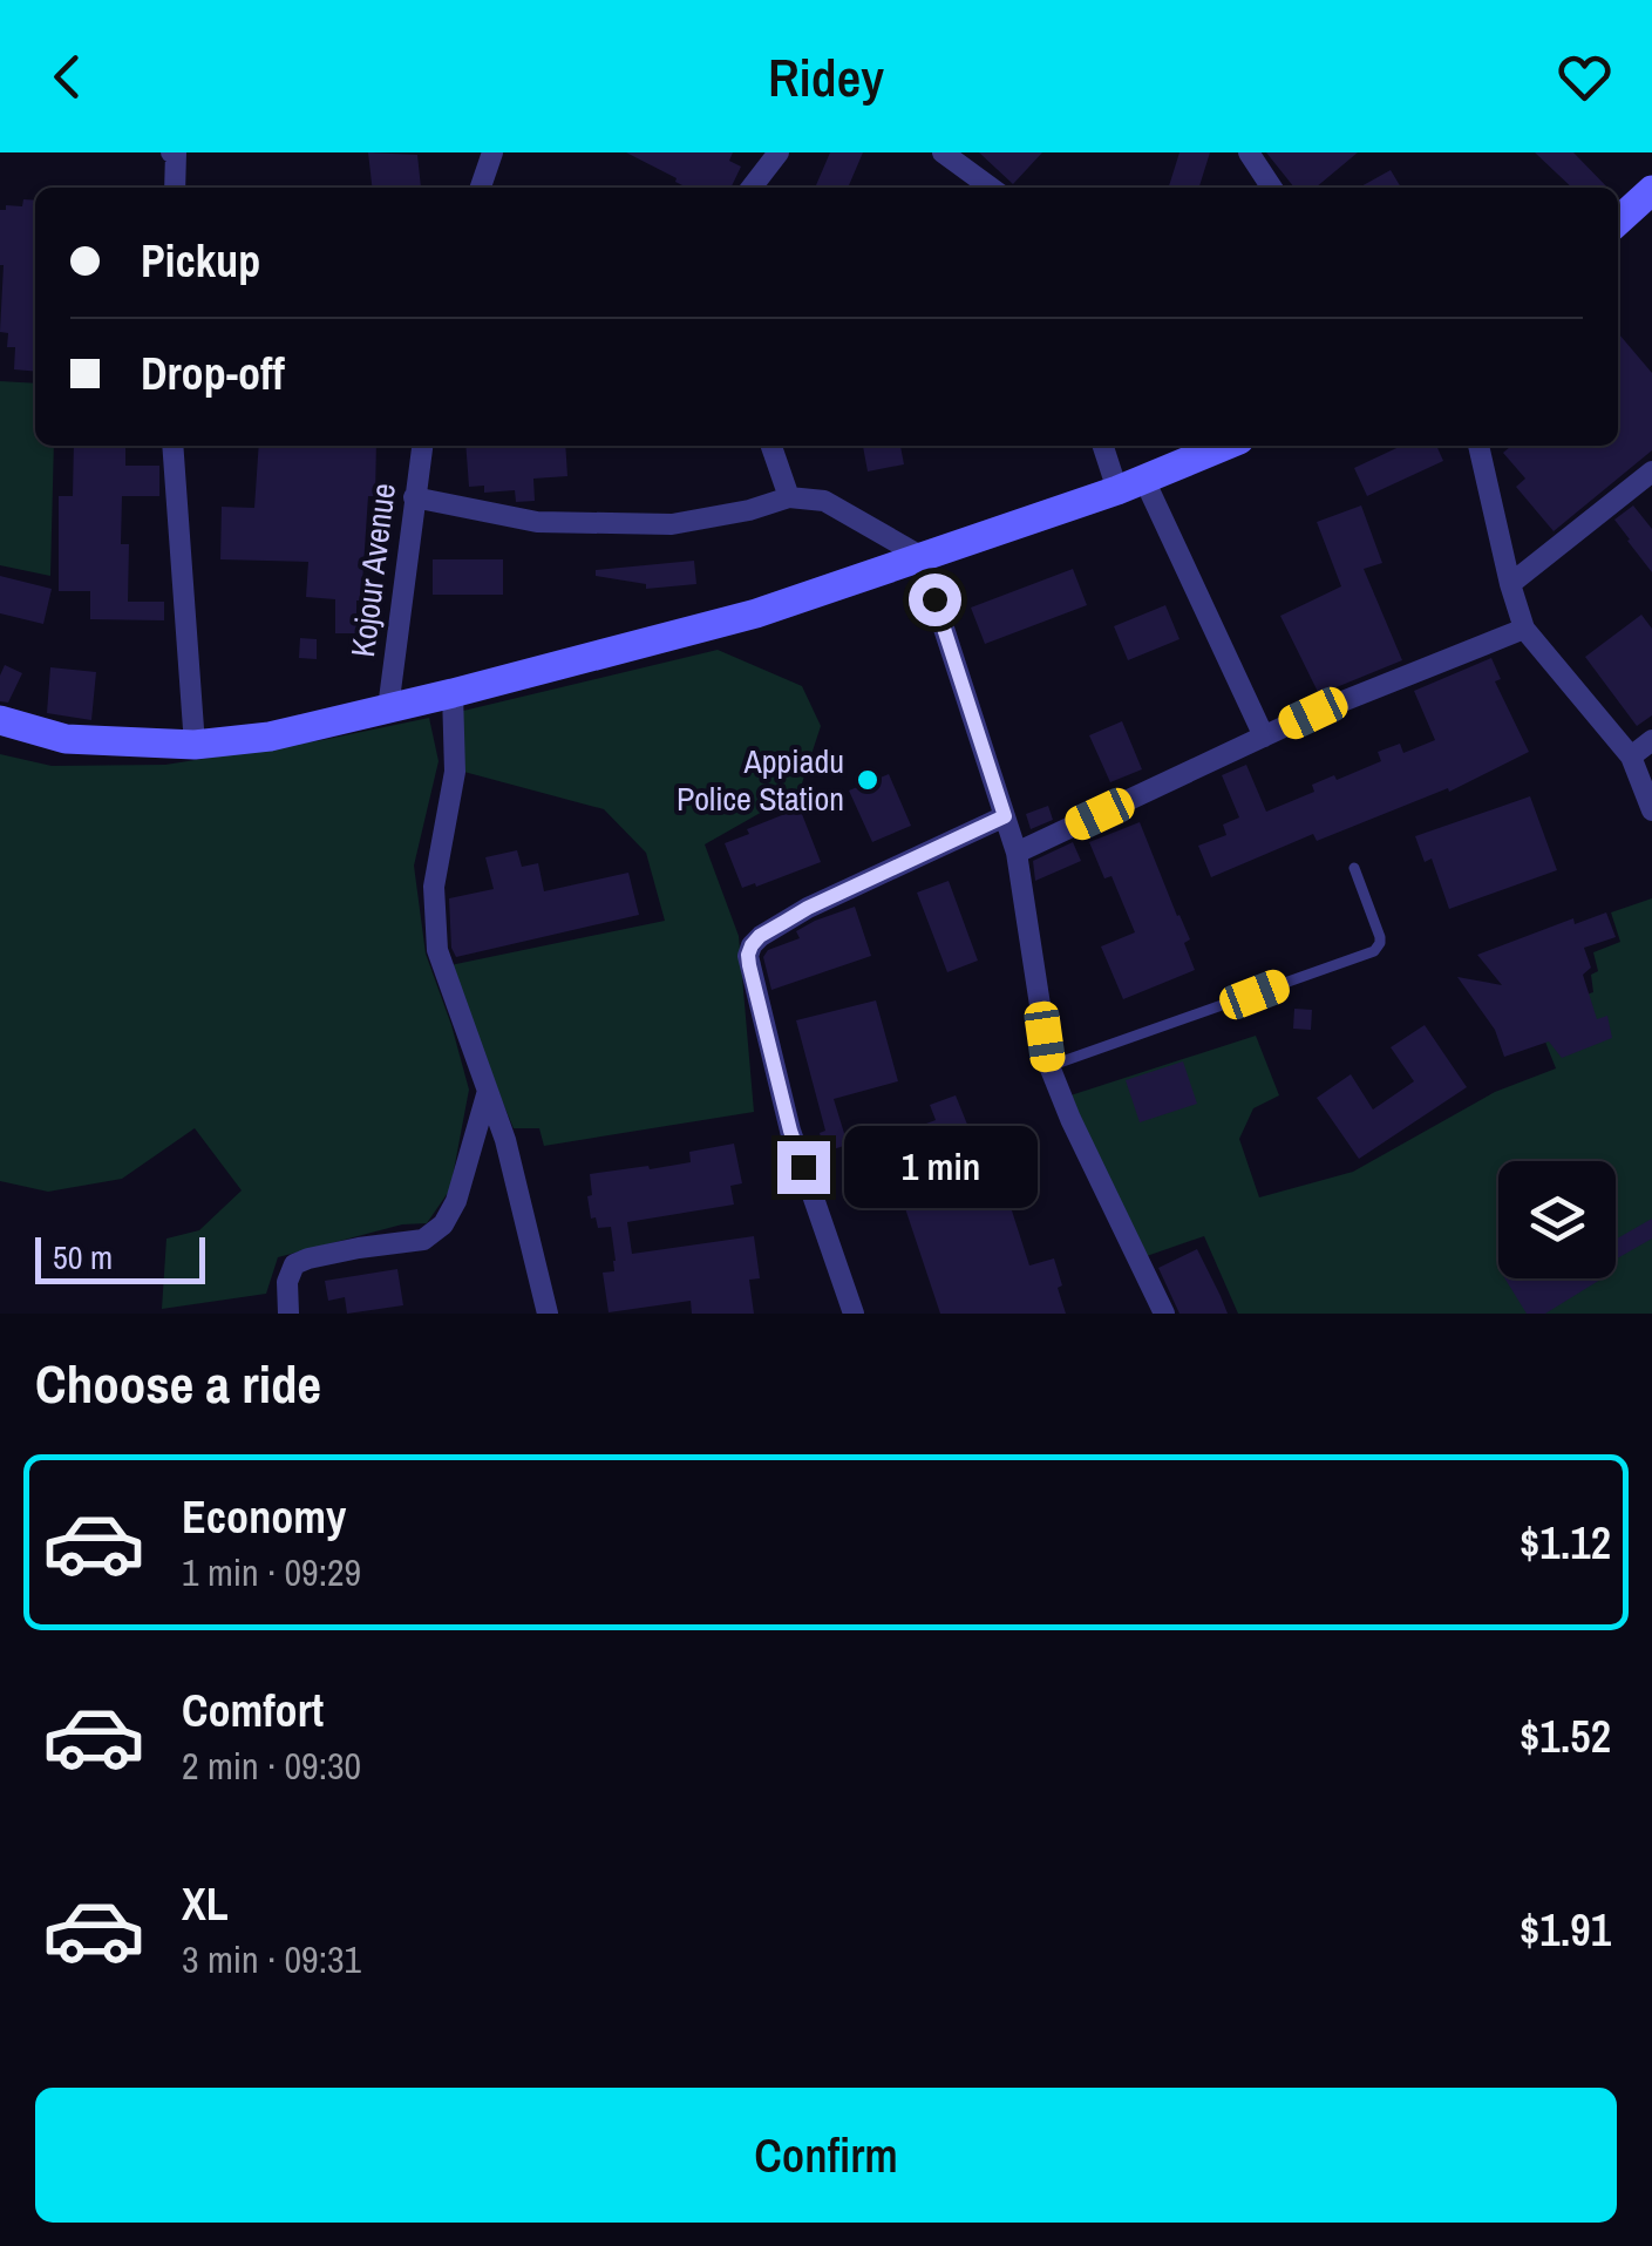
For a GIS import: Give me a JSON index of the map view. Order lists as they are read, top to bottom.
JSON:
{
  "streets": {
    "street": ["Kojour Avenue"]
  },
  "places": ["Appiadu Police Station"],
  "scale_bar": "50 m",
  "page": {
    "header": "Ridey",
    "banner": ["Pickup", "Drop-off"],
    "bubble": "1 min",
    "scale": "50 m",
    "heading": "Choose a ride",
    "list": [
      {
        "name": "Economy",
        "note": "1 min · 09:29",
        "value": "$1.12"
      },
      {
        "name": "Comfort",
        "note": "2 min · 09:30",
        "value": "$1.52"
      },
      {
        "name": "XL",
        "note": "3 min · 09:31",
        "value": "$1.91"
      }
    ],
    "buttons": "Confirm"
  }
}
